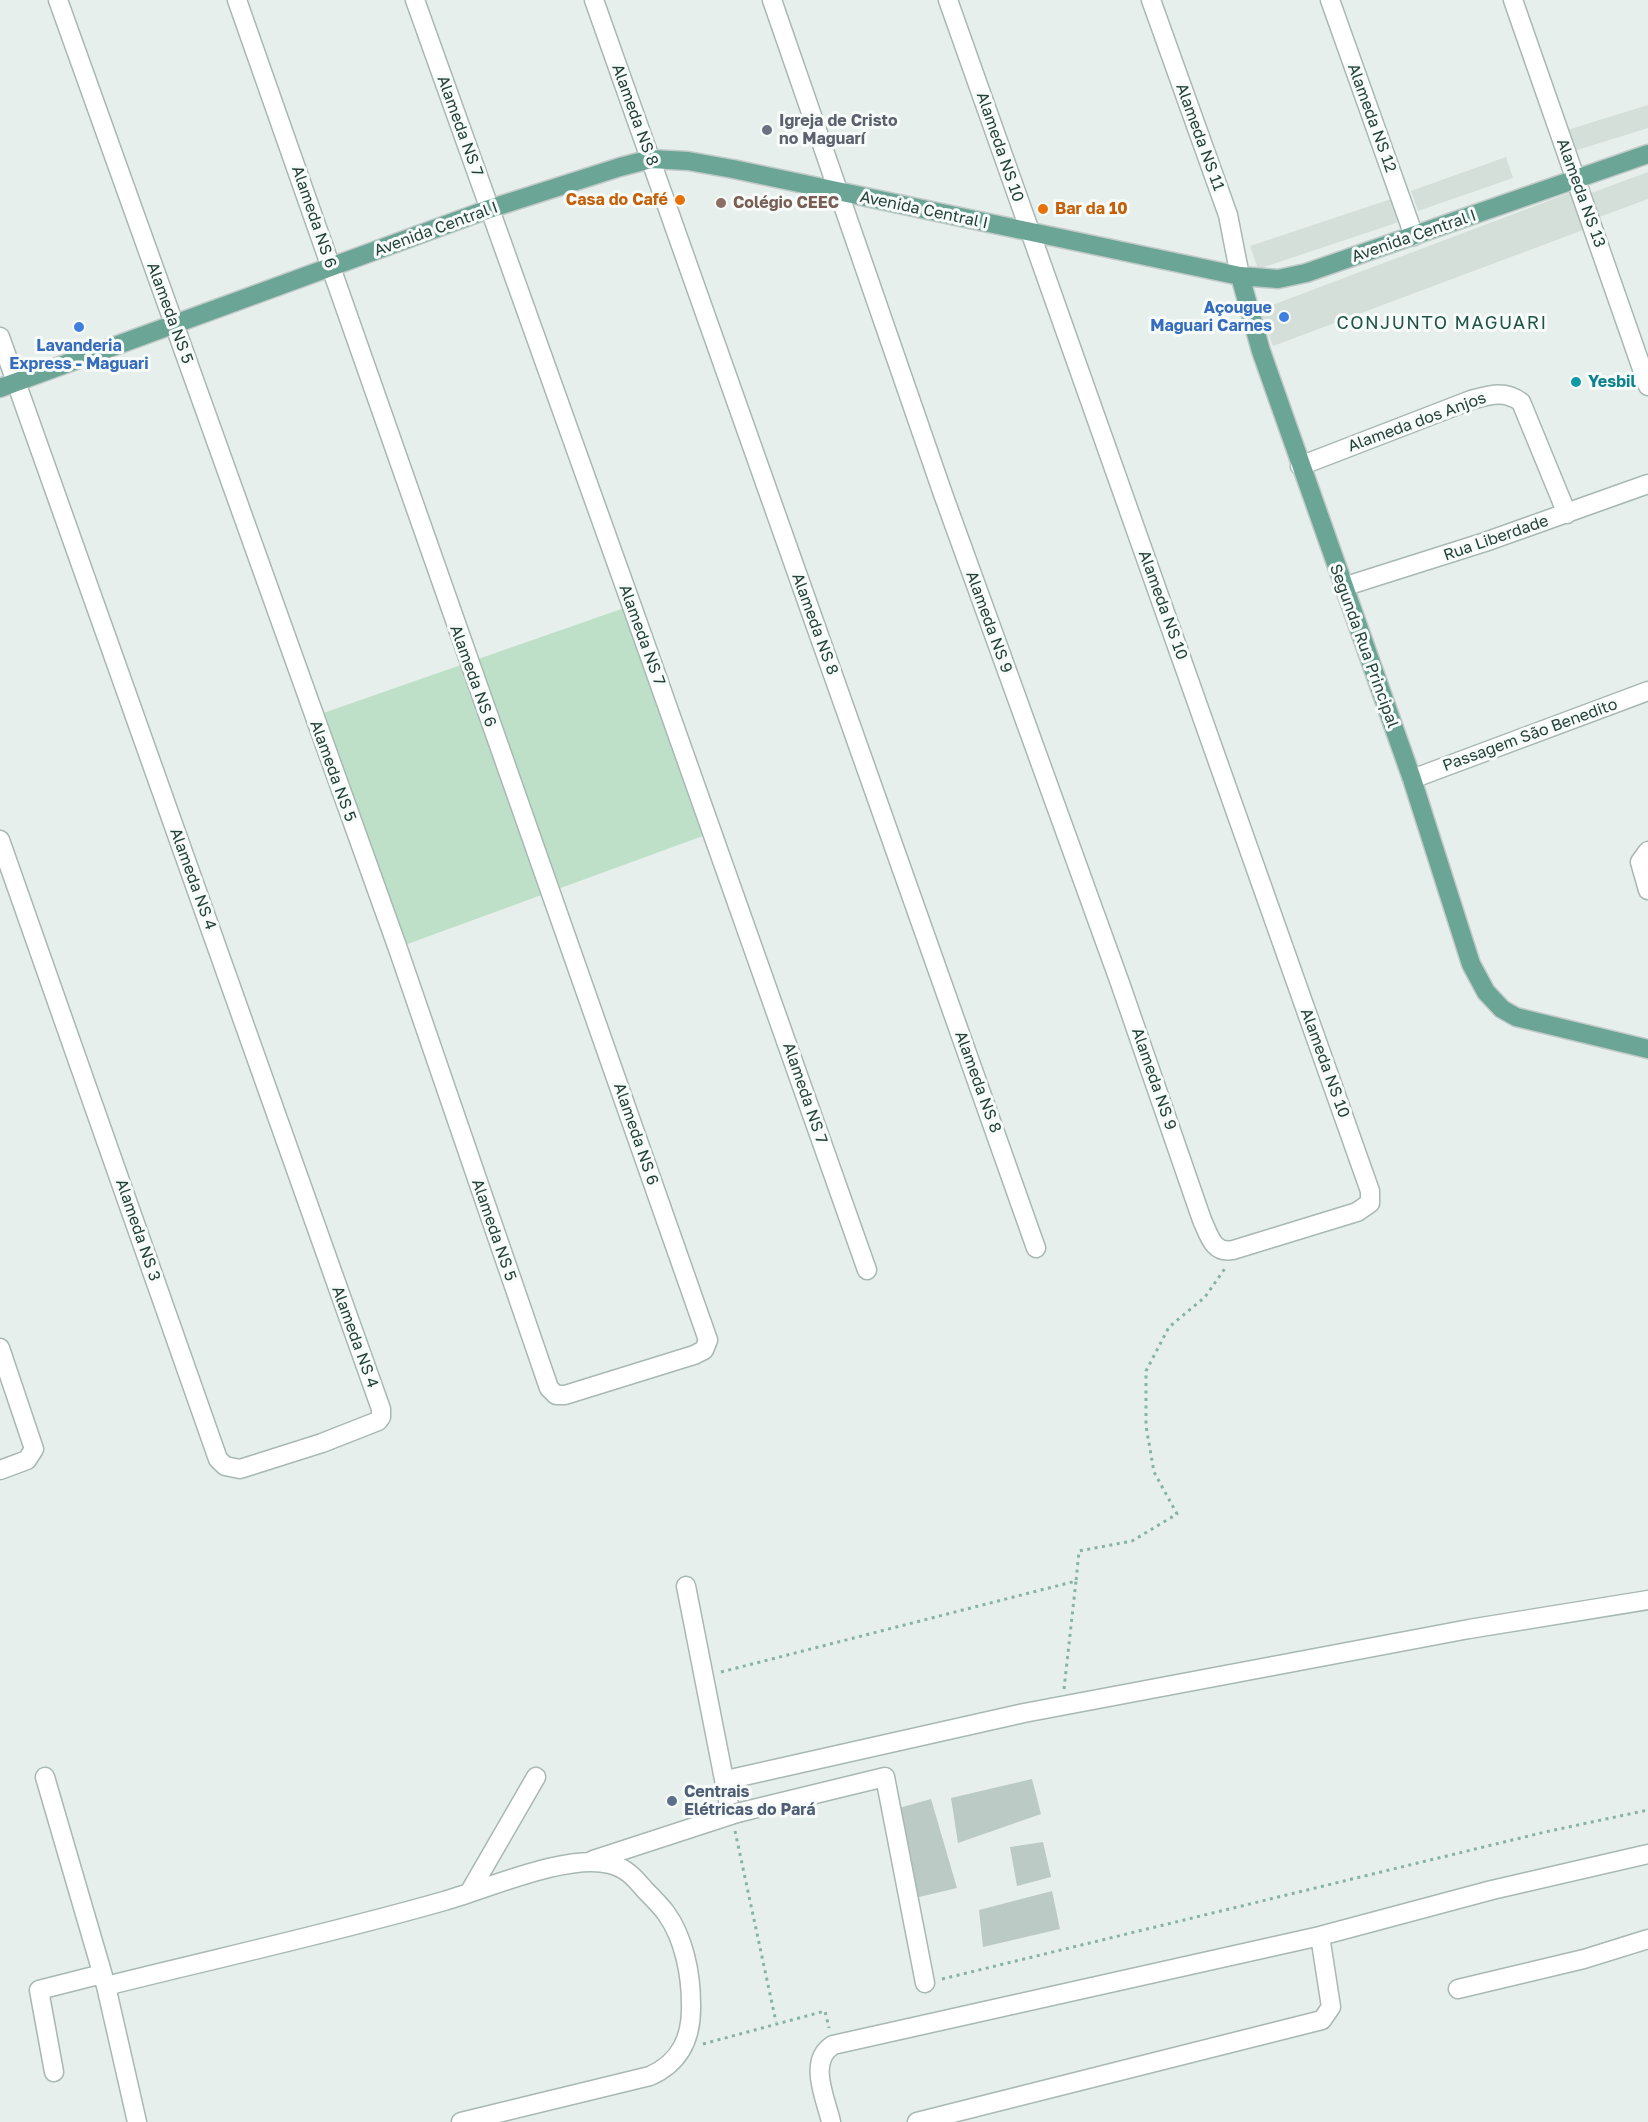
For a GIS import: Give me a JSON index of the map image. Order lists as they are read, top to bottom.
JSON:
{
  "streets": {
    "main road": ["Avenida Central I", "Segunda Rua Principal"],
    "street": [
      "Alameda NS 8",
      "Alameda NS 12",
      "Alameda NS 7",
      "Alameda NS 11",
      "Alameda NS 10",
      "Alameda NS 13",
      "Alameda NS 6",
      "Alameda NS 5",
      "Alameda dos Anjos",
      "Rua Liberdade",
      "Alameda NS 9",
      "Passagem São Benedito",
      "Alameda NS 4",
      "Alameda NS 3"
    ]
  },
  "crossings": [
    ["Alameda NS 8", "Avenida Central I"],
    ["Alameda NS 12", "Avenida Central I"],
    ["Alameda NS 7", "Avenida Central I"],
    ["Alameda NS 11", "Avenida Central I"],
    ["Alameda NS 11", "Segunda Rua Principal"],
    ["Alameda NS 10", "Avenida Central I"],
    ["Alameda NS 10", "Alameda NS 9"],
    ["Alameda NS 13", "Avenida Central I"],
    ["Avenida Central I", "Alameda NS 6"],
    ["Avenida Central I", "Alameda NS 5"],
    ["Avenida Central I", "Alameda NS 9"],
    ["Avenida Central I", "Segunda Rua Principal"],
    ["Avenida Central I", "Alameda NS 4"],
    ["Alameda NS 6", "Alameda NS 5"],
    ["Alameda dos Anjos", "Rua Liberdade"],
    ["Alameda dos Anjos", "Segunda Rua Principal"],
    ["Rua Liberdade", "Segunda Rua Principal"],
    ["Segunda Rua Principal", "Passagem São Benedito"],
    ["Alameda NS 4", "Alameda NS 3"]
  ],
  "districts": ["CONJUNTO MAGUARI"],
  "places": [
    "Igreja de Cristo no Maguarí",
    "Casa do Café",
    "Colégio CEEC",
    "Bar da 10",
    "Açougue Maguari Carnes",
    "Lavanderia Express - Maguari",
    "Yesbil",
    "Centrais Elétricas do Pará"
  ]
}
